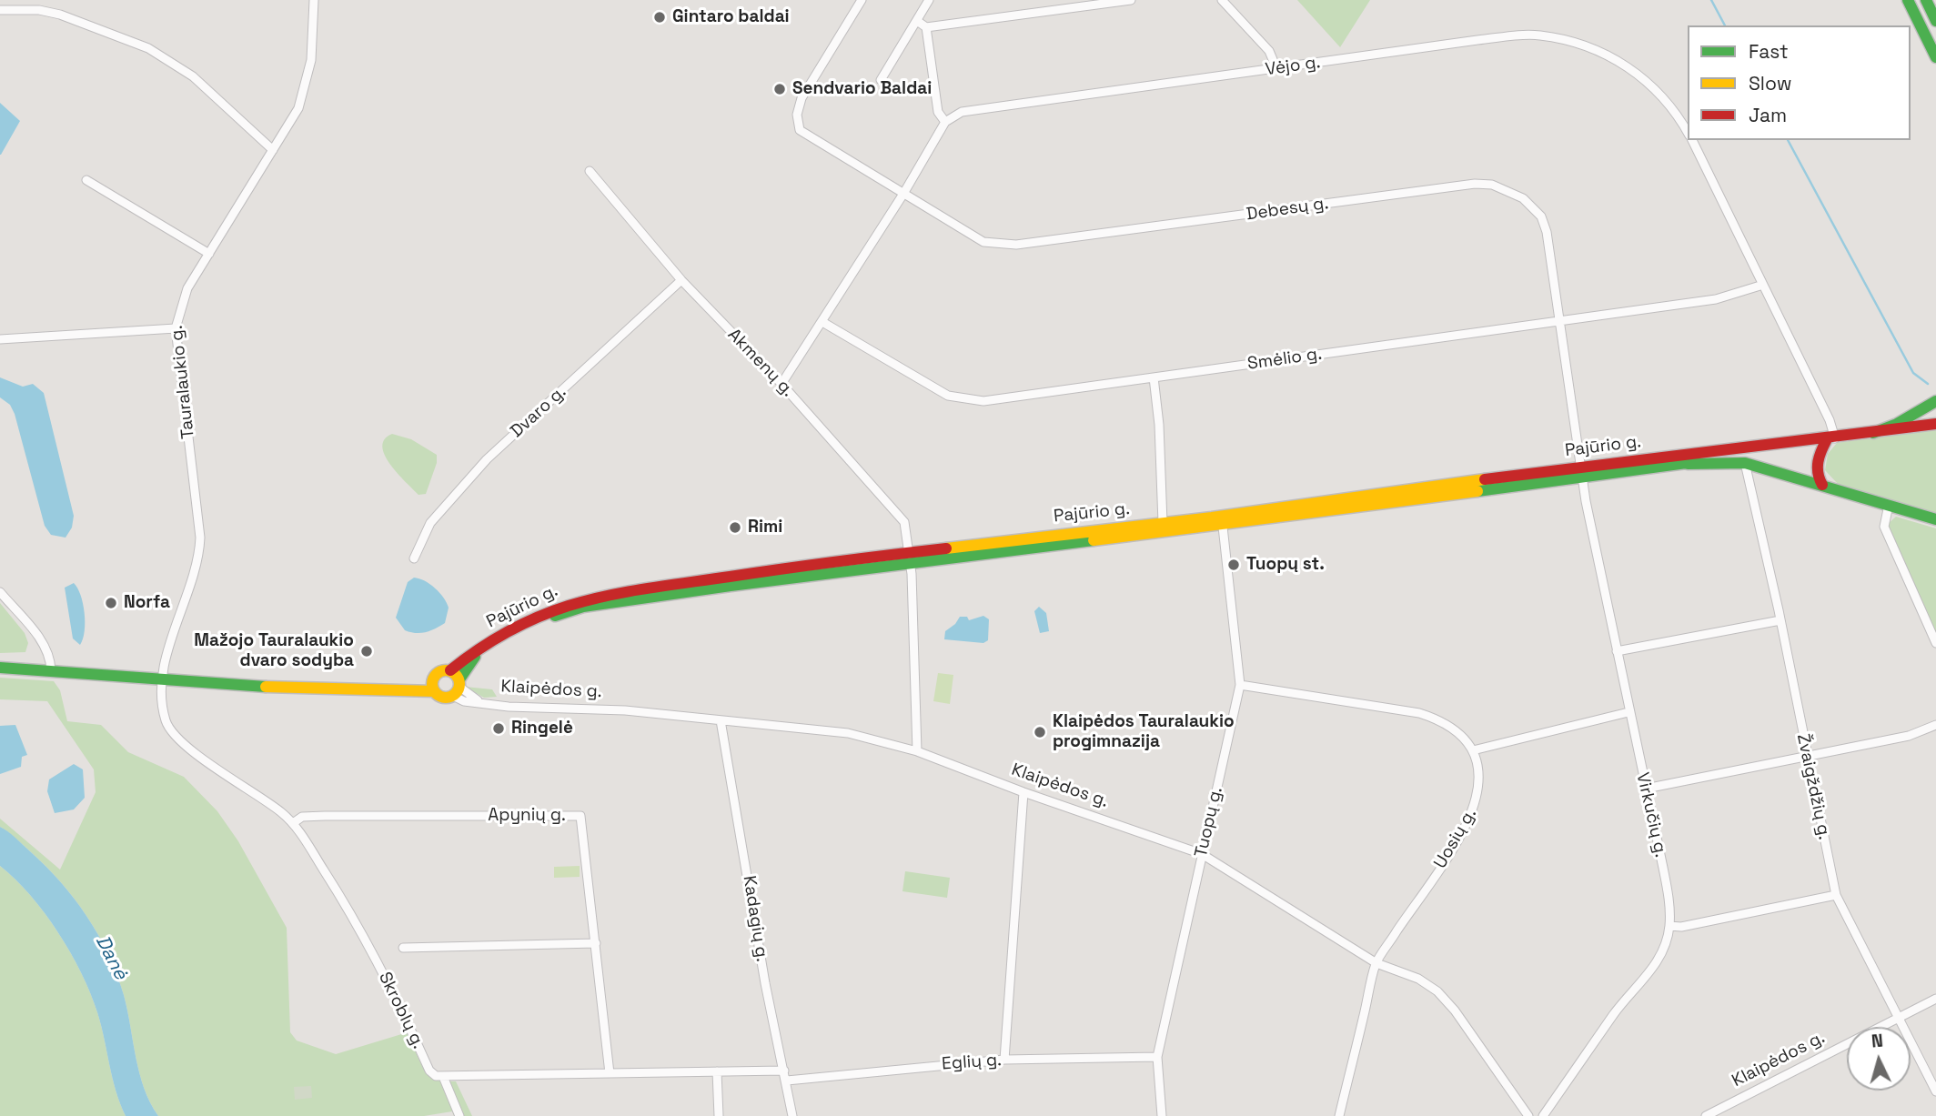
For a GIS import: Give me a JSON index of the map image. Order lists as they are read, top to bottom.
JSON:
{
  "streets": {
    "main road": ["Pajūrio g."],
    "street": [
      "Vėjo g.",
      "Debesų g.",
      "Smėlio g.",
      "Akmenų g.",
      "Tauralaukio g.",
      "Dvaro g.",
      "Klaipėdos g.",
      "Žvaigždžių g.",
      "Virkučių g.",
      "Apynių g.",
      "Tuopų g.",
      "Uosių g.",
      "Kadagių g.",
      "Skroblų g.",
      "Eglių g."
    ]
  },
  "crossings": [
    ["Vėjo g.", "Smėlio g."],
    ["Vėjo g.", "Pajūrio g."],
    ["Debesų g.", "Smėlio g."],
    ["Debesų g.", "Pajūrio g."],
    ["Debesų g.", "Virkučių g."],
    ["Akmenų g.", "Dvaro g."],
    ["Akmenų g.", "Pajūrio g."],
    ["Akmenų g.", "Klaipėdos g."],
    ["Tauralaukio g.", "Pajūrio g."],
    ["Tauralaukio g.", "Skroblų g."],
    ["Pajūrio g.", "Klaipėdos g."],
    ["Pajūrio g.", "Virkučių g."],
    ["Pajūrio g.", "Tuopų g."],
    ["Pajūrio g.", "Skroblų g."],
    ["Klaipėdos g.", "Žvaigždžių g."],
    ["Klaipėdos g.", "Tuopų g."],
    ["Klaipėdos g.", "Uosių g."],
    ["Klaipėdos g.", "Kadagių g."],
    ["Apynių g.", "Skroblų g."],
    ["Tuopų g.", "Eglių g."],
    ["Kadagių g.", "Eglių g."]
  ],
  "water": ["Danė"],
  "places": [
    "Gintaro baldai",
    "Sendvario Baldai",
    "Rimi",
    "Tuopų st.",
    "Norfa",
    "Mažojo Tauralaukio dvaro sodyba",
    "Ringelė",
    "Klaipėdos Tauralaukio progimnazija"
  ],
  "legend": ["Fast", "Slow", "Jam"],
  "north": "top"
}
